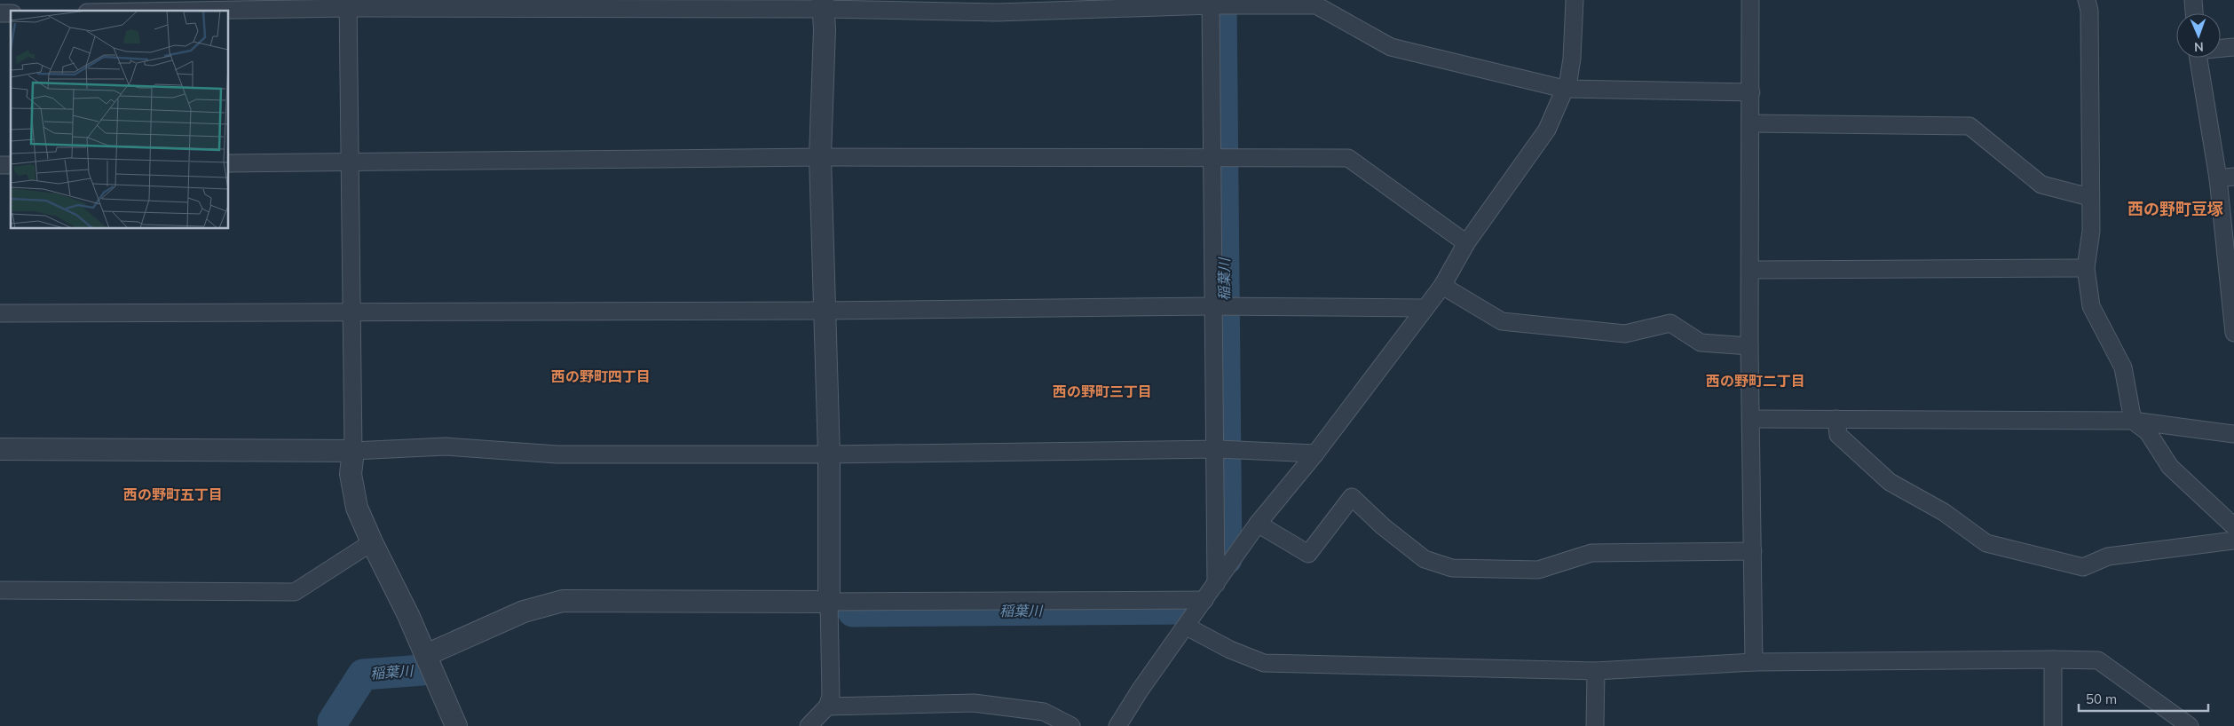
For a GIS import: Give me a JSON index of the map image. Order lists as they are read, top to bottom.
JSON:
{
  "districts": [
    "西の野町豆塚",
    "西の野町四丁目",
    "西の野町二丁目",
    "西の野町三丁目",
    "西の野町五丁目"
  ],
  "water": ["稲葉川"],
  "scale_bar": "50 m",
  "north": "bottom"
}
